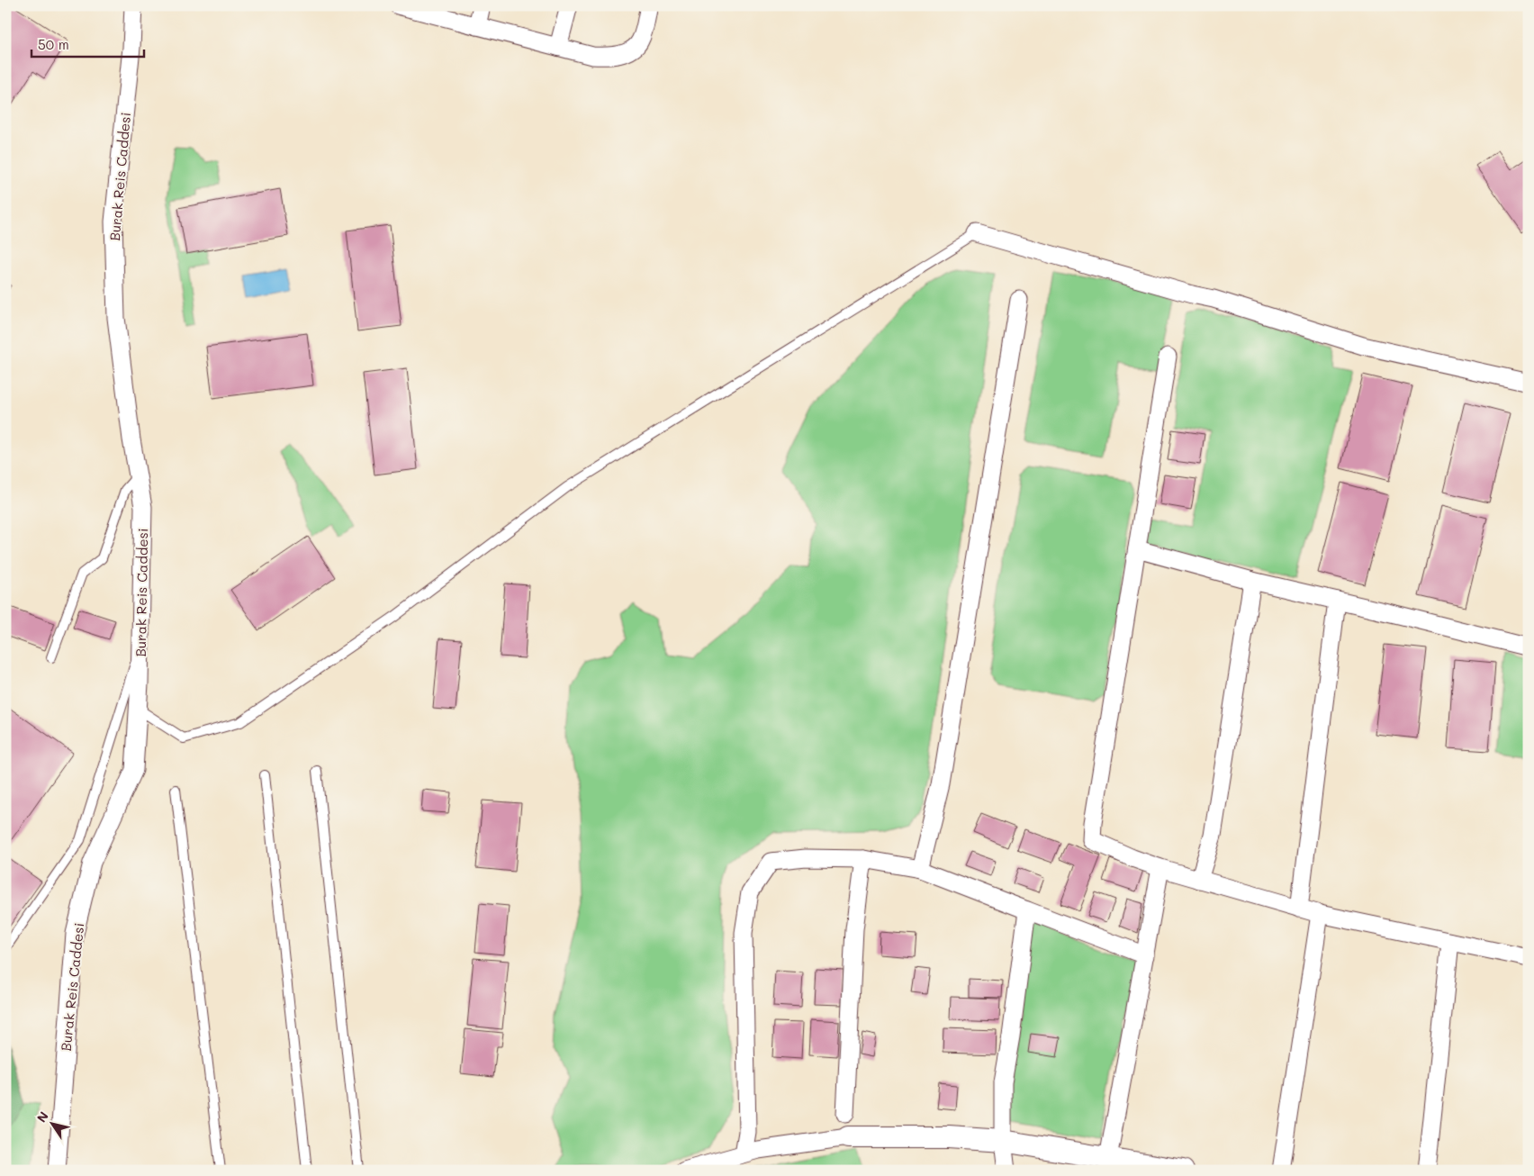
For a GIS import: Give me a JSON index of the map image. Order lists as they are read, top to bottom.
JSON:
{
  "streets": {
    "street": ["Burak Reis Caddesi"]
  },
  "scale_bar": "50 m",
  "north": "top left"
}
